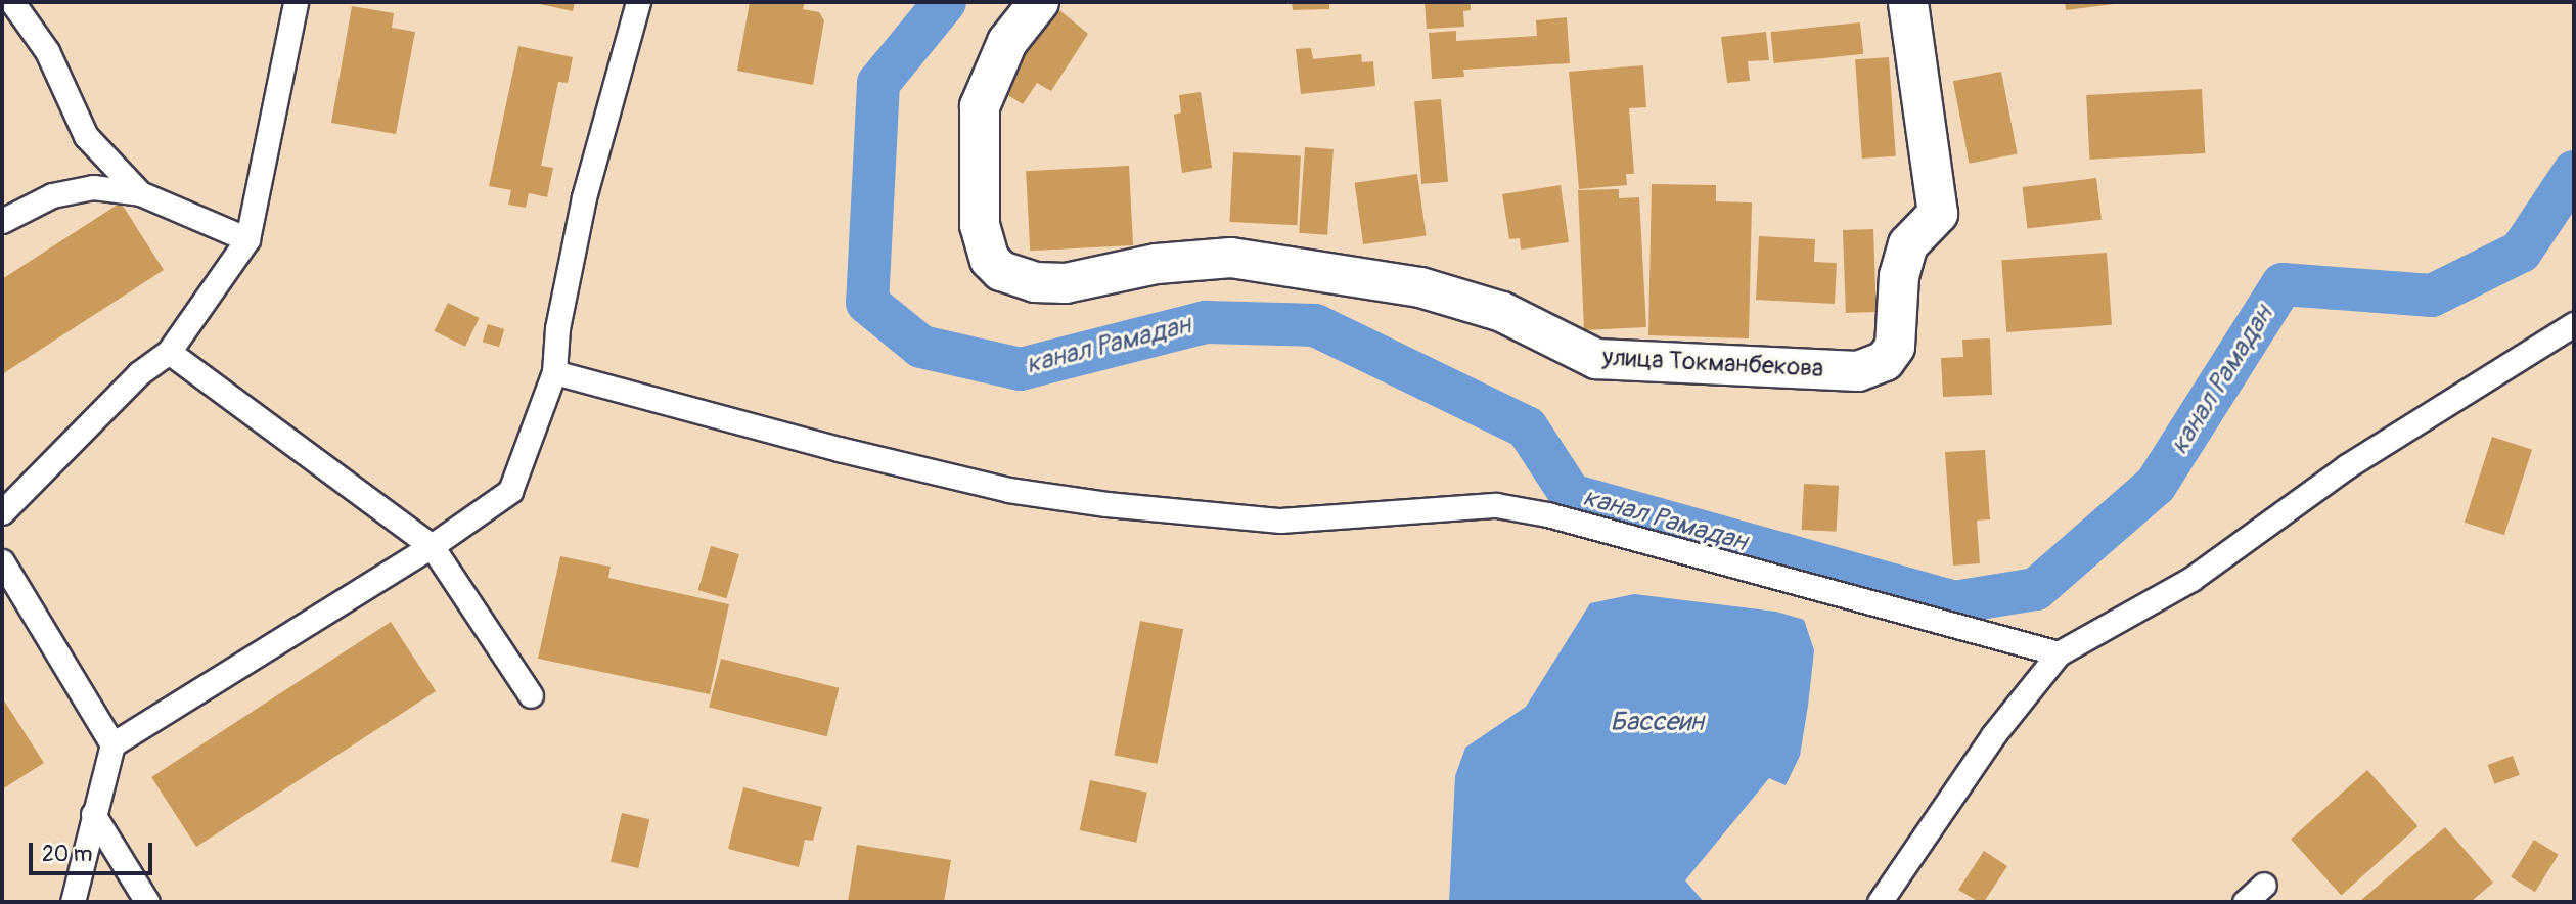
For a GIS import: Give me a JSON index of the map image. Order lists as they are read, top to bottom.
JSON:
{
  "streets": {
    "street": ["улица Токманбекова"]
  },
  "water": ["канал Рамадан", "Бассеин"],
  "scale_bar": "20 m"
}
